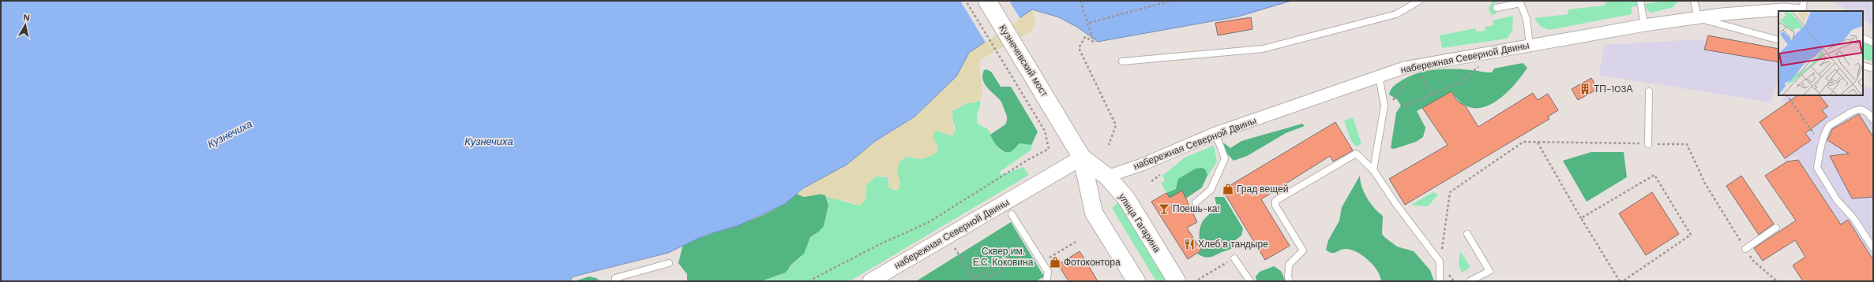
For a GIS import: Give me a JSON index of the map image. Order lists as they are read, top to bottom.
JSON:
{
  "streets": {
    "main road": ["Кузнечевский мост", "улица Гагарина"],
    "street": ["набережная Северной Двины"]
  },
  "crossings": [
    ["набережная Северной Двины", "улица Гагарина"],
    ["Кузнечевский мост", "улица Гагарина"]
  ],
  "water": ["Кузнечиха"],
  "parks": ["Сквер им. Е.С. Коковина"],
  "places": {
    "building": ["ТП-103А"],
    "shop": ["Град вещей", "Фотоконтора"],
    "bar": ["Поешь-ка!"],
    "restaurant": ["Хлеб в тандыре"]
  },
  "north": "top"
}
